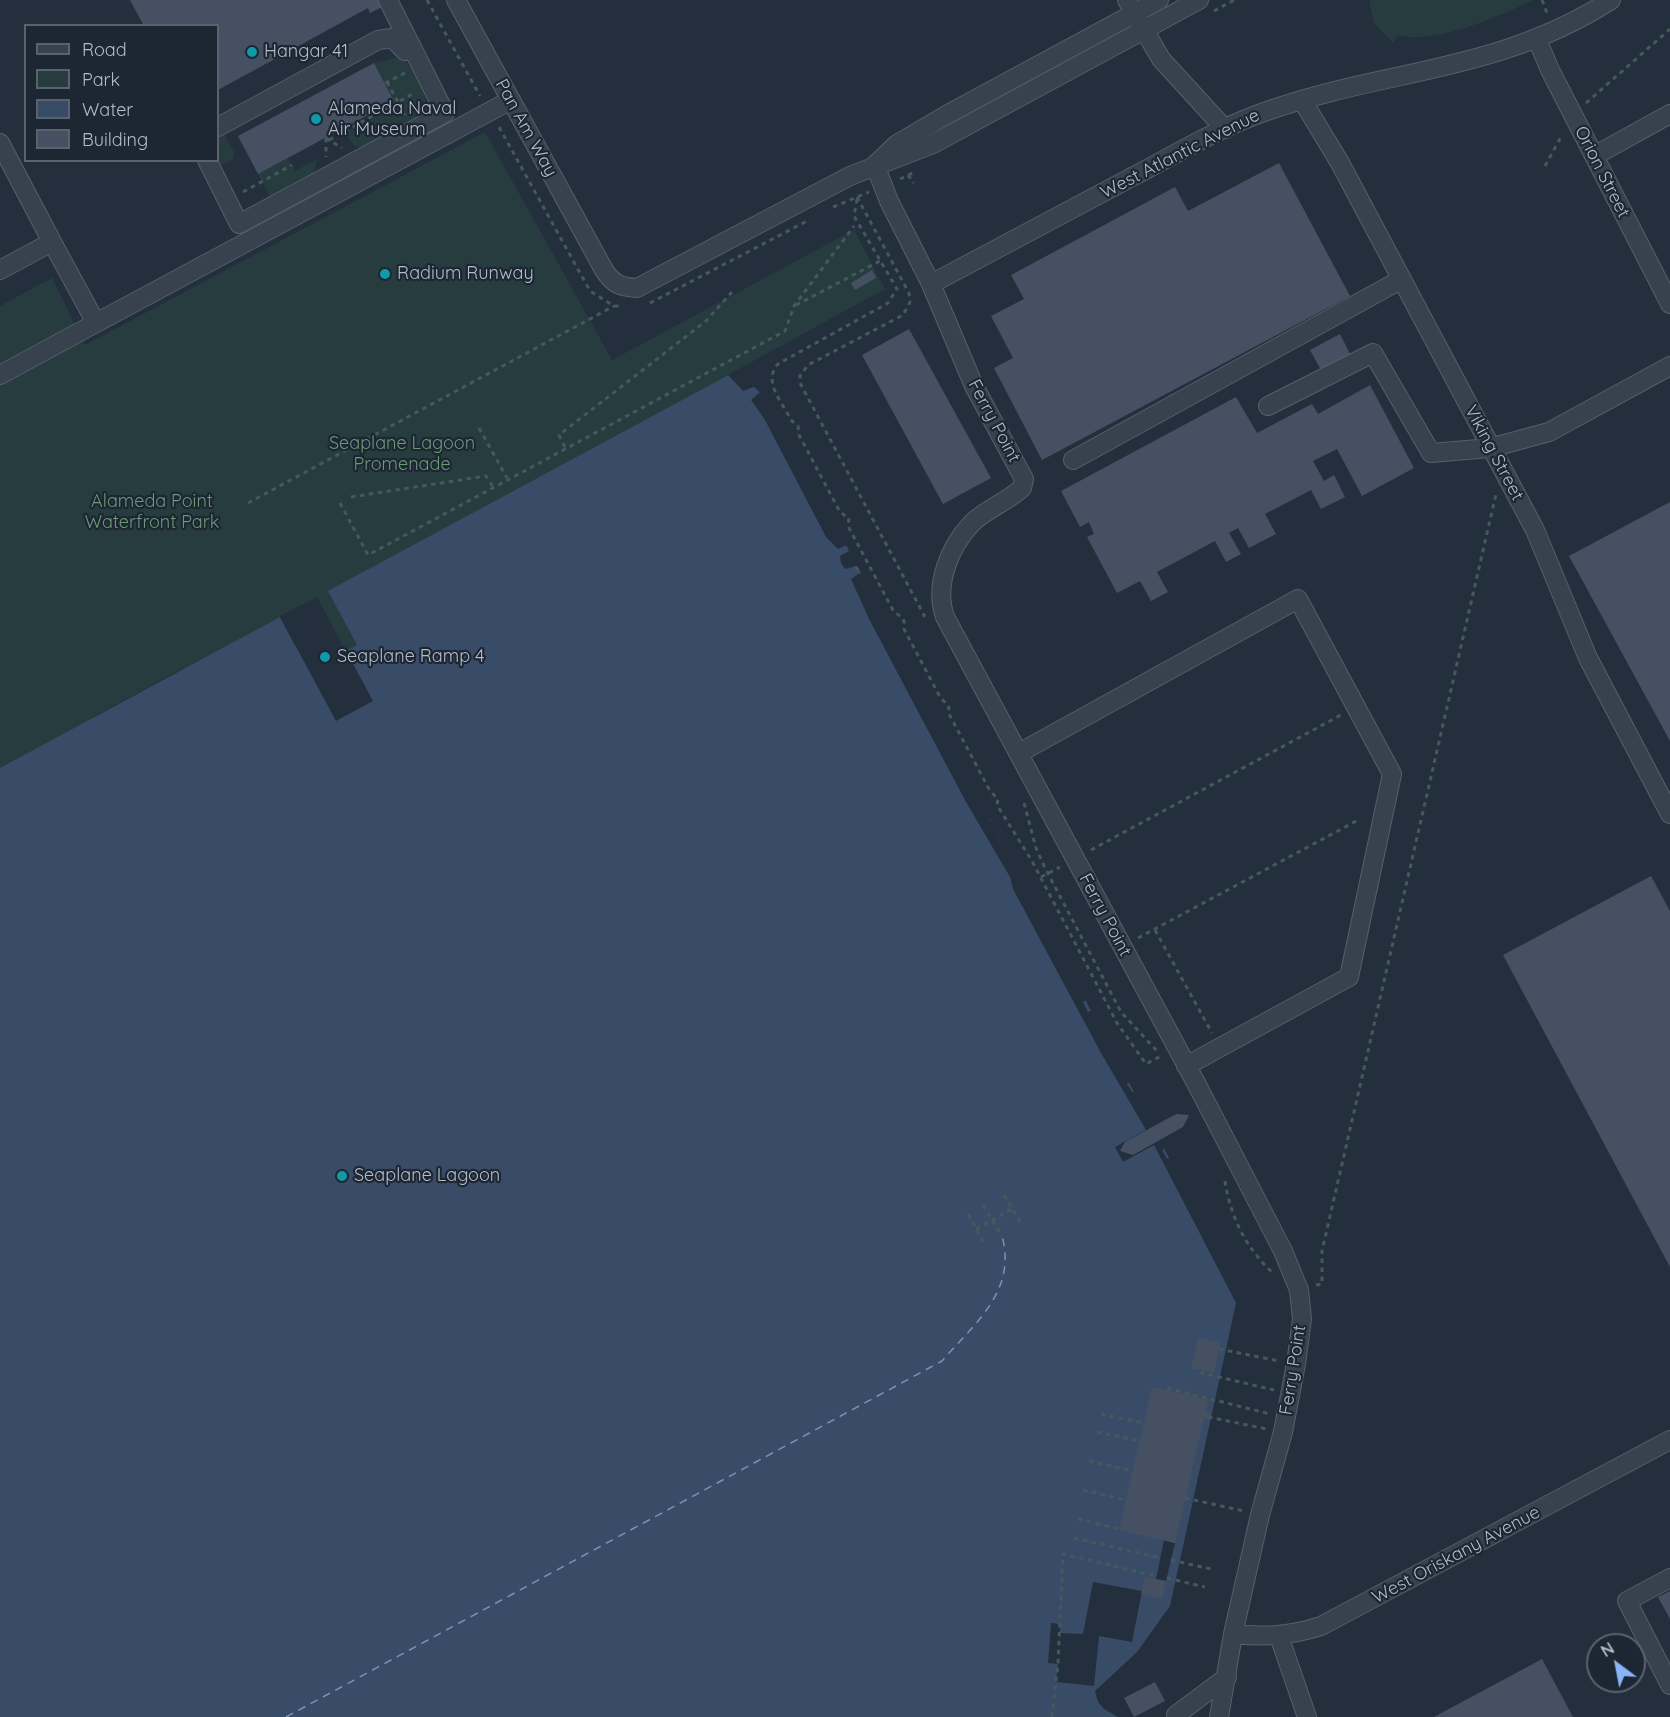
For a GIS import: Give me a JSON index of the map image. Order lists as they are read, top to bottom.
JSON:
{
  "streets": {
    "street": [
      "Pan Am Way",
      "West Atlantic Avenue",
      "Orion Street",
      "Ferry Point",
      "Viking Street",
      "West Oriskany Avenue"
    ]
  },
  "crossings": [
    ["Pan Am Way", "Ferry Point"],
    ["West Atlantic Avenue", "Orion Street"],
    ["West Atlantic Avenue", "Ferry Point"],
    ["West Atlantic Avenue", "Viking Street"],
    ["Ferry Point", "West Oriskany Avenue"]
  ],
  "parks": ["Seaplane Lagoon Promenade", "Alameda Point Waterfront Park"],
  "places": [
    "Hangar 41",
    "Alameda Naval Air Museum",
    "Radium Runway",
    "Seaplane Ramp 4",
    "Seaplane Lagoon"
  ],
  "legend": [
    "Road",
    "Park",
    "Water",
    "Building"
  ],
  "north": "top left"
}
